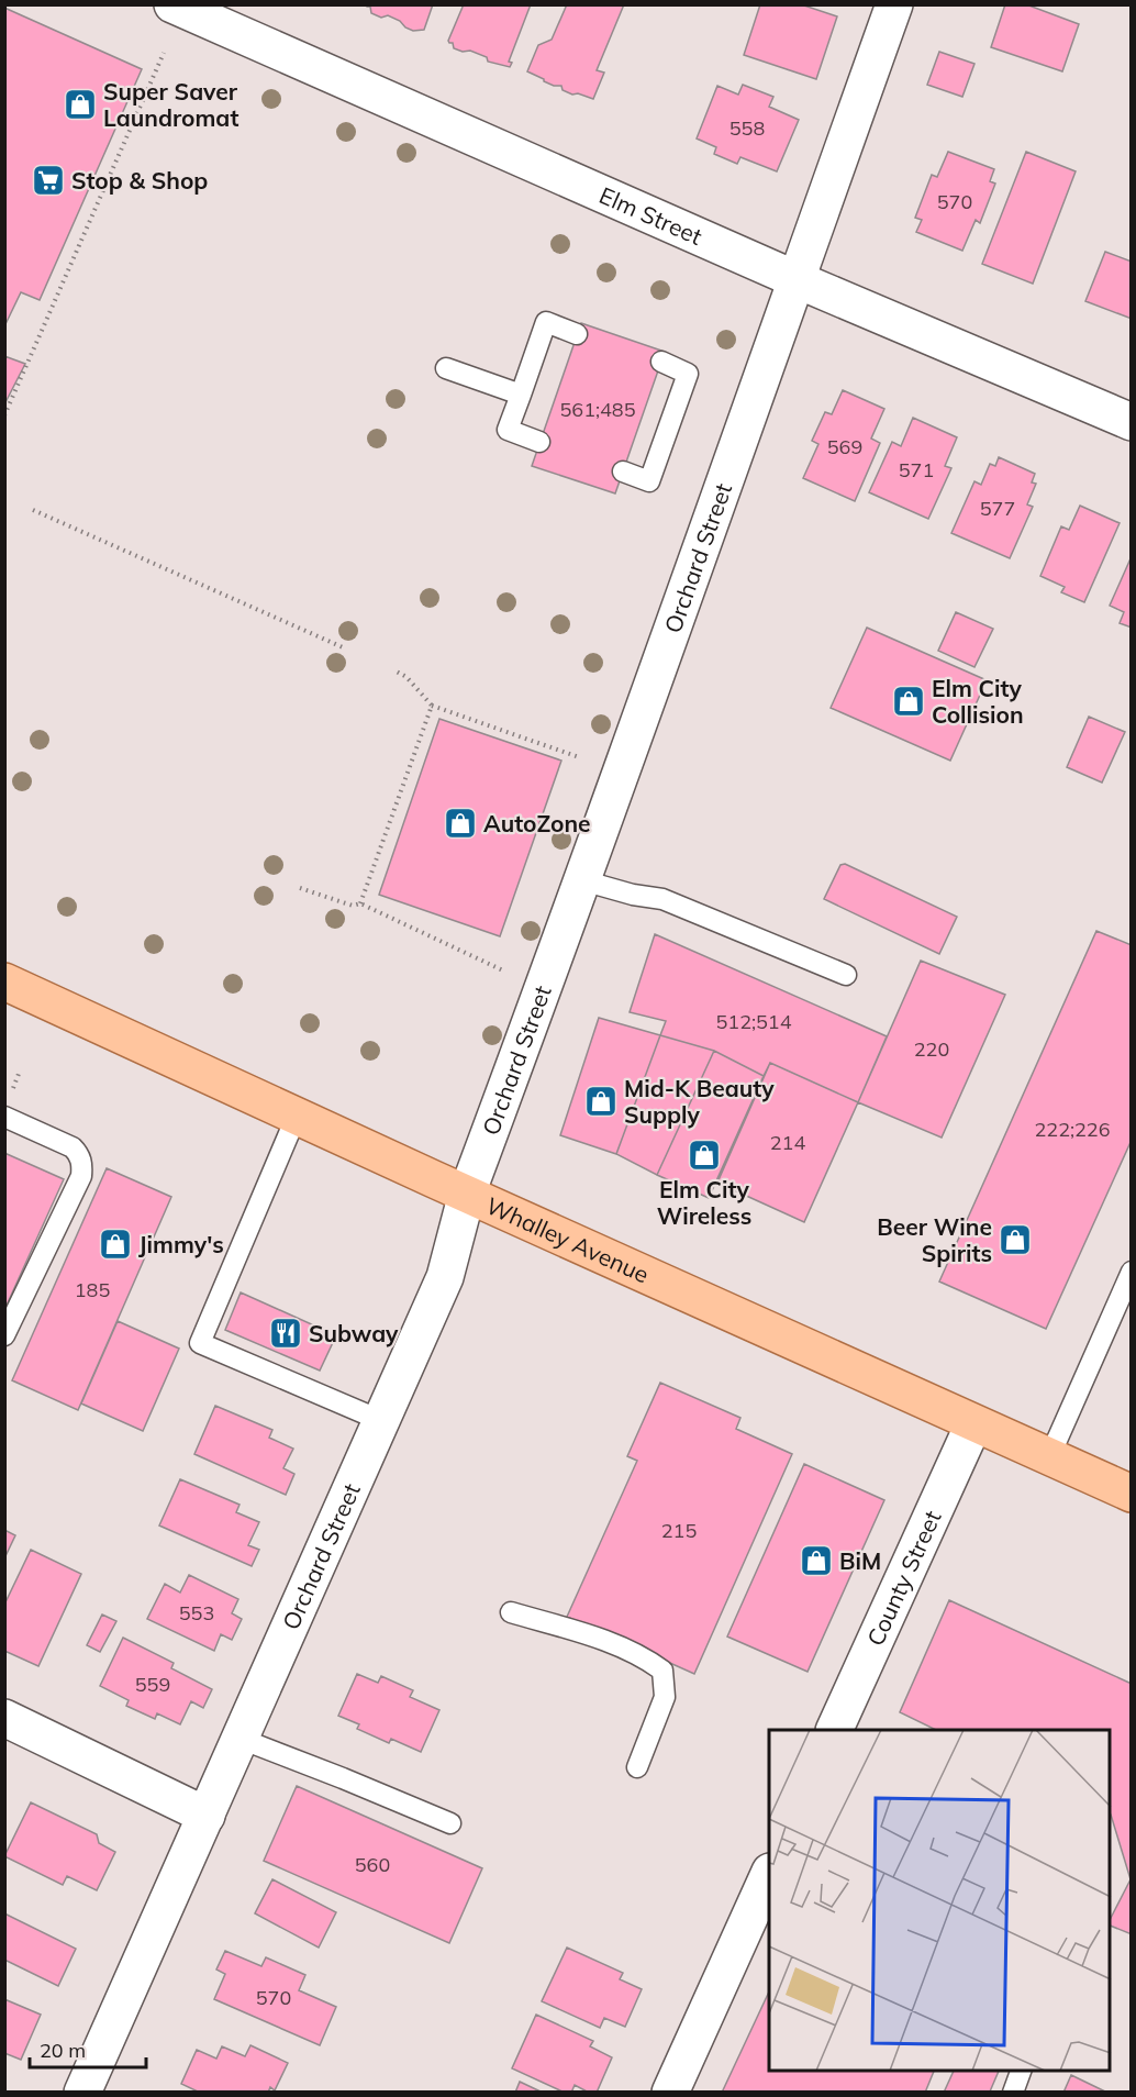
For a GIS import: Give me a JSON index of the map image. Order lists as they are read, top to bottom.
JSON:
{
  "streets": {
    "main road": [
      "Elm Street",
      "Orchard Street",
      "Whalley Avenue",
      "County Street"
    ]
  },
  "crossings": [
    ["Elm Street", "Orchard Street"],
    ["Orchard Street", "Whalley Avenue"],
    ["Whalley Avenue", "County Street"]
  ],
  "places": {
    "shop": [
      "Super Saver Laundromat",
      "Elm City Collision",
      "AutoZone",
      "Mid-K Beauty Supply",
      "Elm City Wireless",
      "Beer Wine Spirits",
      "Jimmy's",
      "BiM"
    ],
    "supermarket": ["Stop & Shop"],
    "restaurant": ["Subway"]
  },
  "house_numbers": [
    "558",
    "570",
    "561;485",
    "569",
    "571",
    "577",
    "512;514",
    "220",
    "222;226",
    "214",
    "185",
    "215",
    "553",
    "559",
    "560",
    "570"
  ],
  "scale_bar": "20 m"
}
